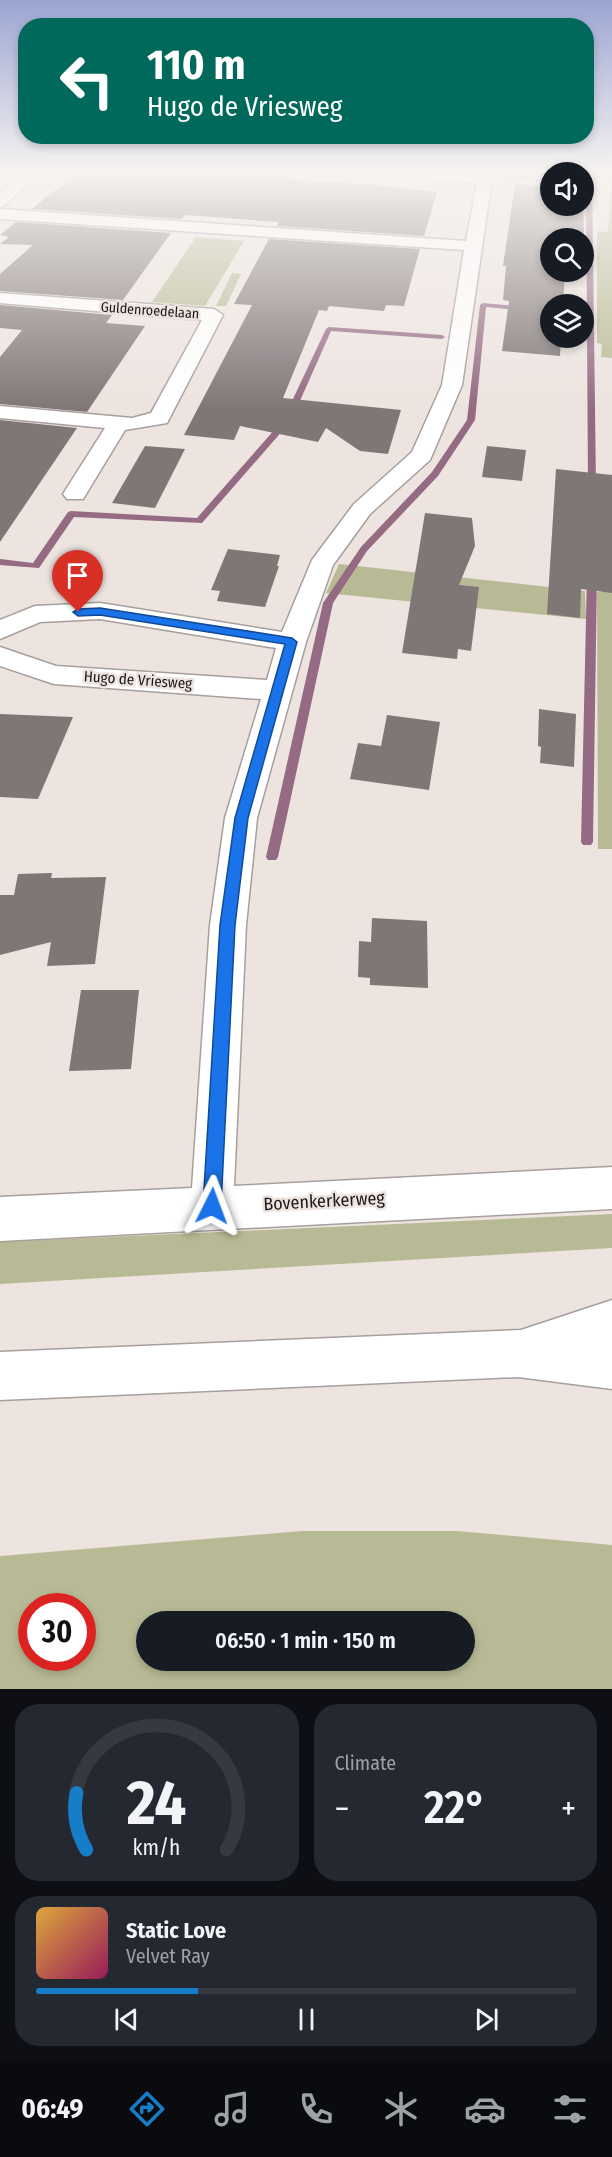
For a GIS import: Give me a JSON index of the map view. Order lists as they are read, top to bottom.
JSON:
{
  "streets": {
    "street": ["Guldenroedelaan", "Hugo de Vriesweg", "Bovenkerkerweg"]
  },
  "page": {
    "turn": ["110 m", "Hugo de Vriesweg"],
    "limit": "30",
    "trip": "06:50 · 1 min · 150 m",
    "tile": "Climate",
    "heat": ["−", "22°", "+"],
    "song": ["Static Love", "Velvet Ray"],
    "tabs": "06:49",
    "gauge": ["24", "km/h"]
  }
}
